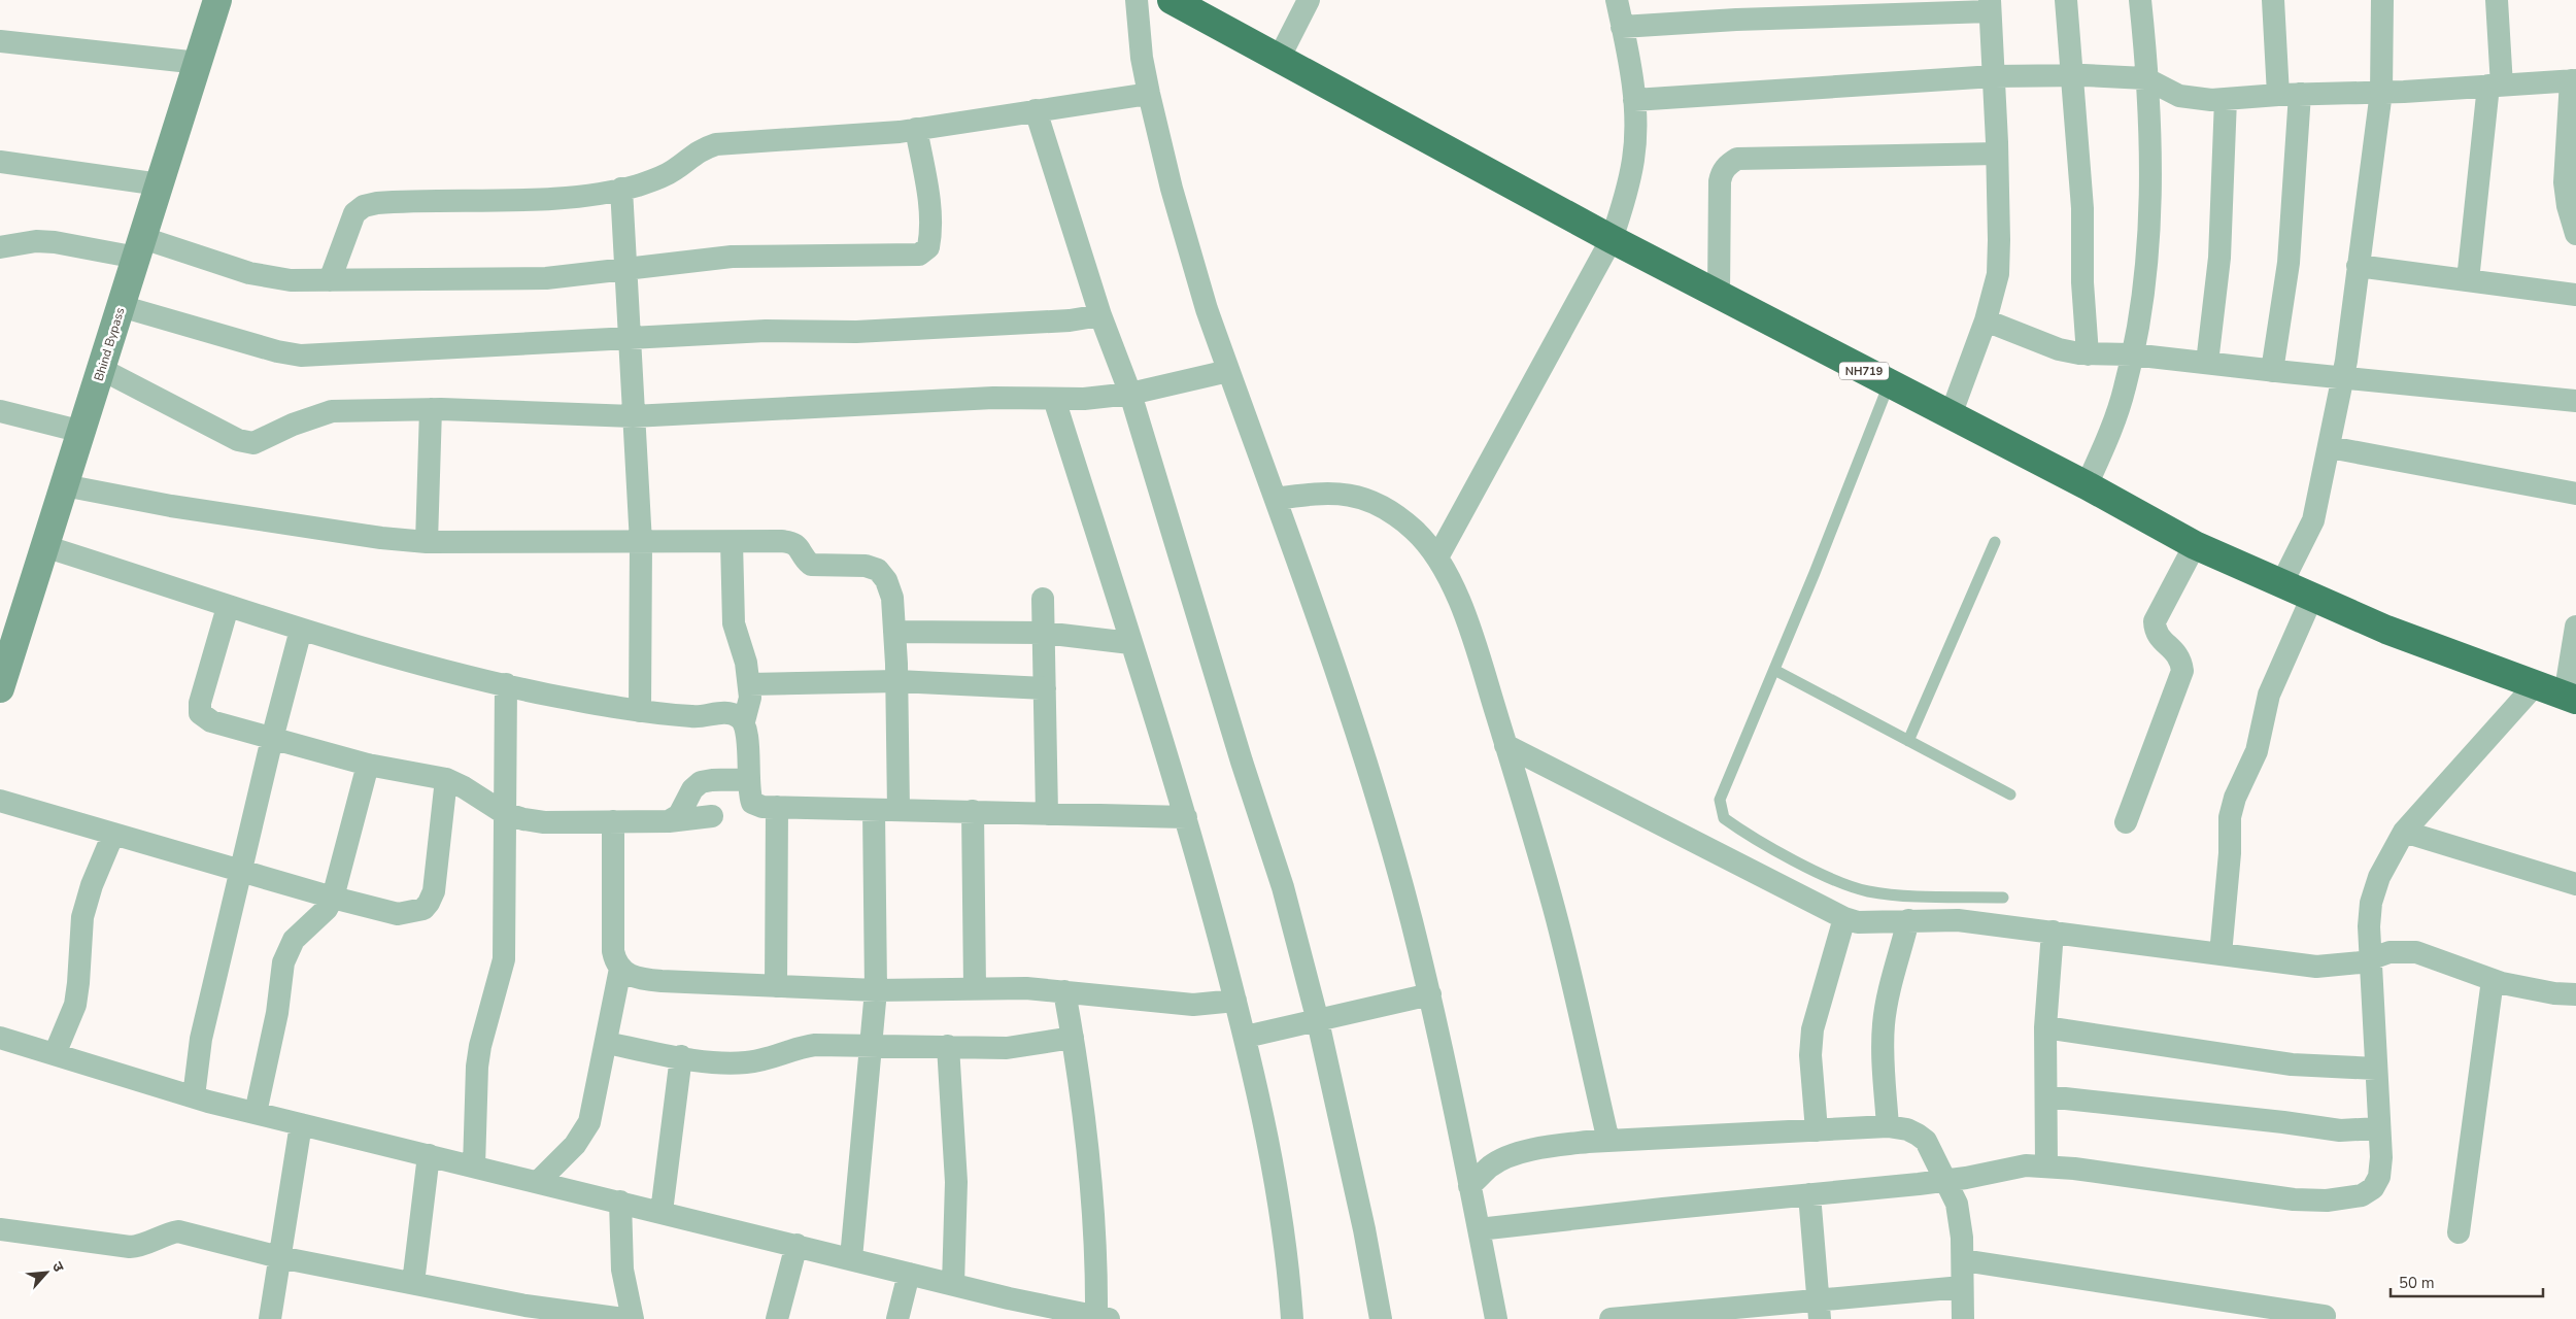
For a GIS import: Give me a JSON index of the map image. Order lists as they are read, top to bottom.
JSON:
{
  "streets": {
    "highway": ["NH719"],
    "street": ["Bhind Bypass"]
  },
  "scale_bar": "50 m",
  "north": "top right"
}
